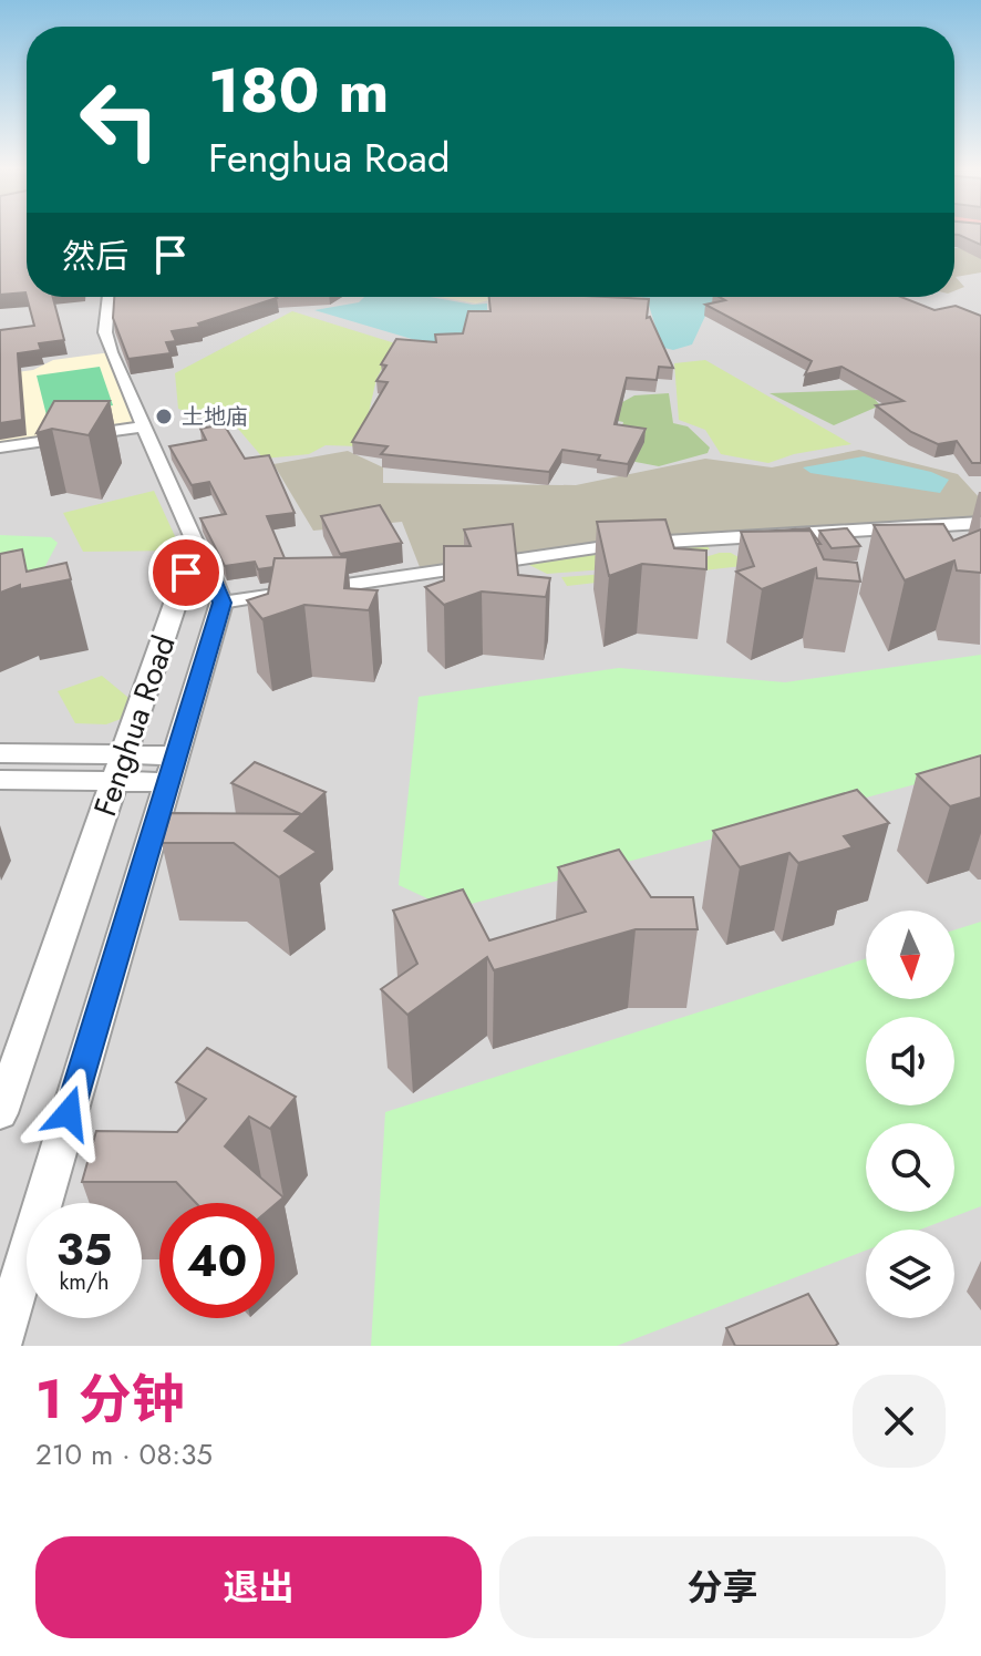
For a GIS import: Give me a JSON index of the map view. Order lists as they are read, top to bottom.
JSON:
{
  "streets": {
    "street": ["Fenghua Road"]
  },
  "places": ["土地庙"],
  "north": "bottom",
  "page": {
    "turn": ["180 m", "Fenghua Road"],
    "then": "然后",
    "speed": "35 km/h",
    "limit": "40",
    "heading": ["1 分钟", "210 m · 08:35"],
    "buttons": ["退出", "分享"]
  }
}
